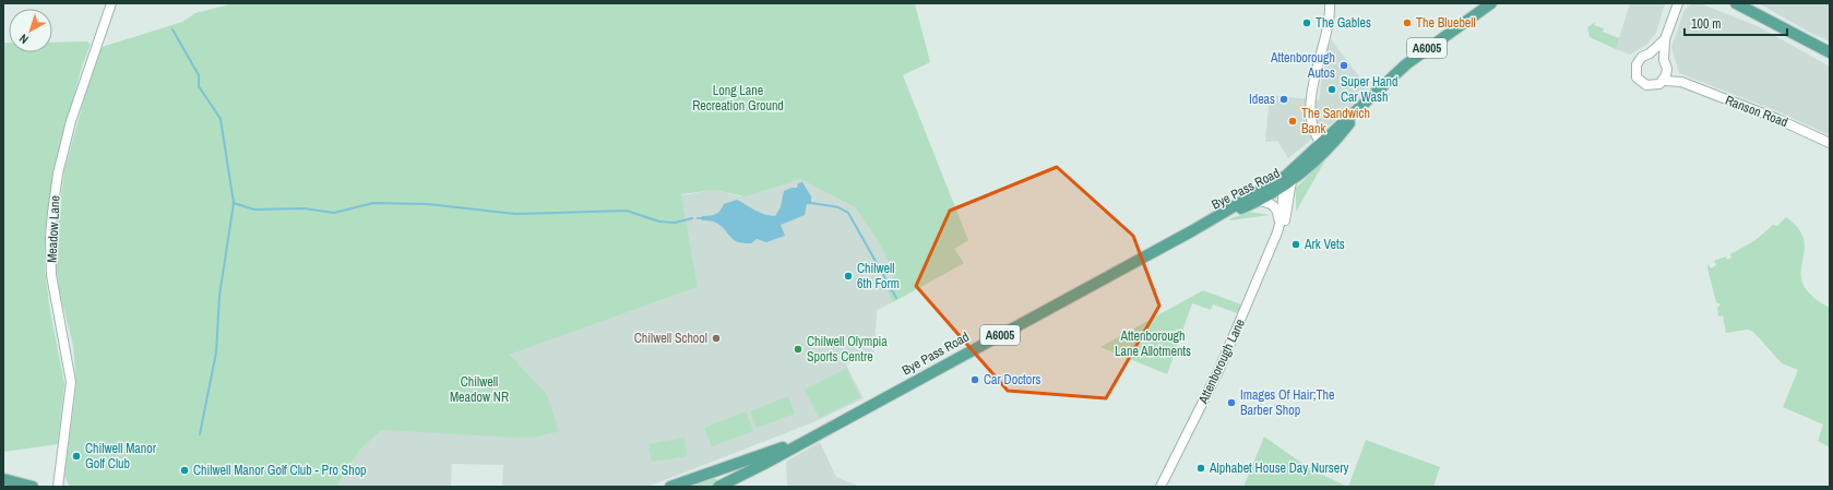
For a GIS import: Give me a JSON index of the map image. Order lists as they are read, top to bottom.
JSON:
{
  "streets": {
    "main road": ["A6005", "Bye Pass Road"],
    "street": ["Ranson Road", "Meadow Lane", "Attenborough Lane"]
  },
  "crossings": [
    ["A6005", "Bye Pass Road"],
    ["Bye Pass Road", "Attenborough Lane"]
  ],
  "parks": ["Long Lane Recreation Ground", "Attenborough Lane Allotments", "Chilwell Meadow NR"],
  "places": [
    "The Gables",
    "The Bluebell",
    "Attenborough Autos",
    "Super Hand Car Wash",
    "Ideas",
    "The Sandwich Bank",
    "Ark Vets",
    "Chilwell 6th Form",
    "Chilwell School",
    "Chilwell Olympia Sports Centre",
    "Car Doctors",
    "Images Of Hair;The Barber Shop",
    "Chilwell Manor Golf Club",
    "Alphabet House Day Nursery",
    "Chilwell Manor Golf Club - Pro Shop"
  ],
  "scale_bar": "100 m",
  "north": "bottom left"
}
